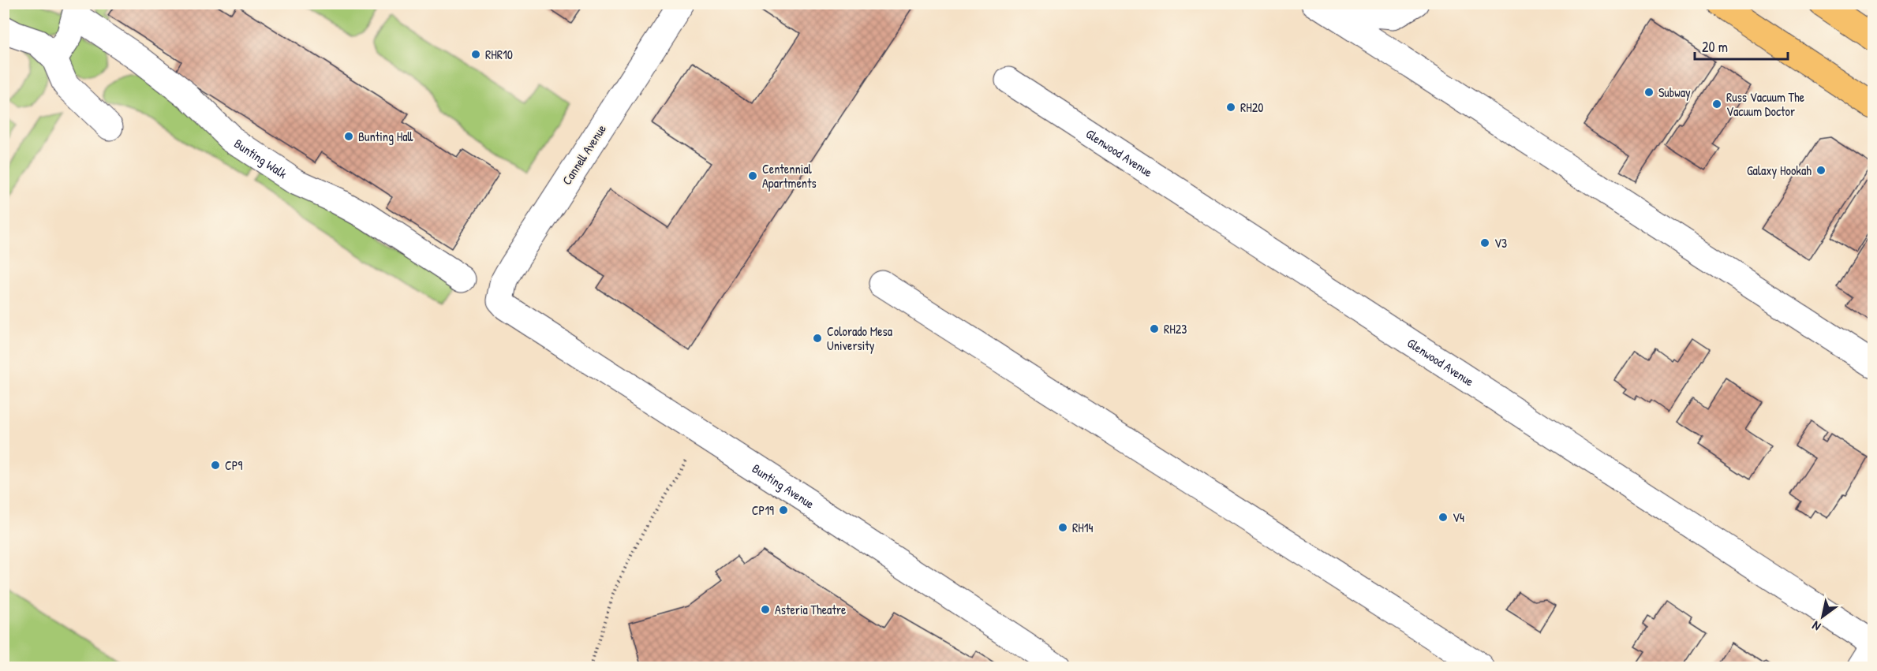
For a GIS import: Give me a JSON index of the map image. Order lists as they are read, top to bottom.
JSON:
{
  "streets": {
    "street": [
      "Glenwood Avenue",
      "Cannell Avenue",
      "Bunting Walk",
      "Bunting Avenue"
    ]
  },
  "crossings": [
    ["Cannell Avenue", "Bunting Avenue"]
  ],
  "places": [
    "RHR10",
    "Subway",
    "Russ Vacuum The Vacuum Doctor",
    "RH20",
    "Bunting Hall",
    "Galaxy Hookah",
    "Centennial Apartments",
    "V3",
    "RH23",
    "Colorado Mesa University",
    "CP9",
    "CP19",
    "V4",
    "RH14",
    "Asteria Theatre"
  ],
  "scale_bar": "20 m",
  "north": "bottom left"
}
